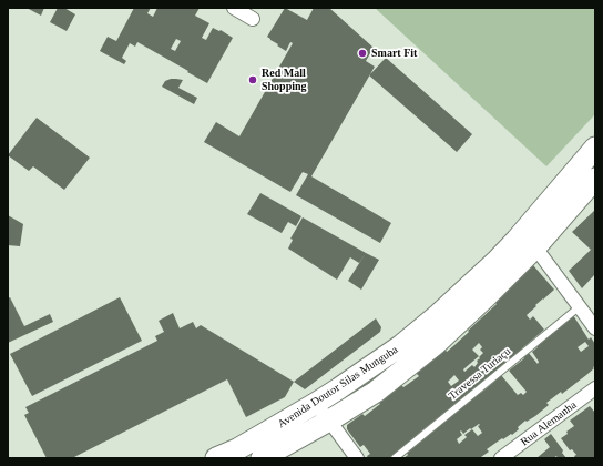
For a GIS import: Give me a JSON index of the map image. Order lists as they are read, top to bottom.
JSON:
{
  "streets": {
    "main road": ["Avenida Doutor Silas Munguba"],
    "street": ["Rua Alemanha"],
    "lane": ["Travessa Turiaçu"]
  },
  "places": ["Smart Fit", "Red Mall Shopping"]
}
